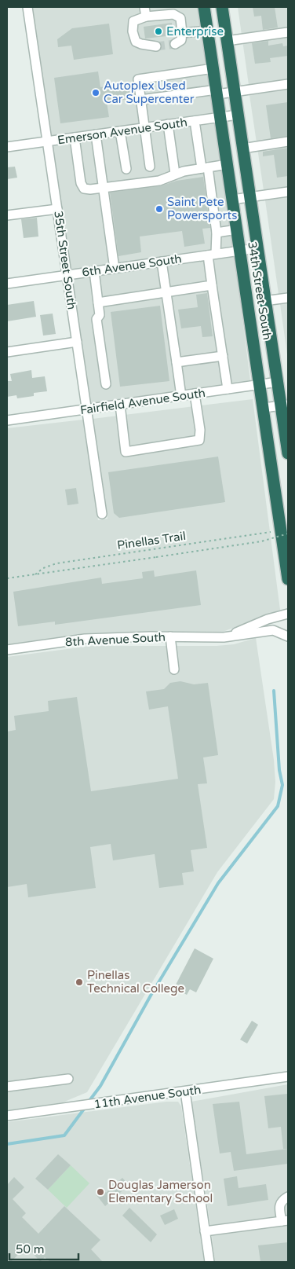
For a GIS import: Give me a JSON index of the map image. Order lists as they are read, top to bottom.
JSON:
{
  "streets": {
    "highway": ["34th Street South"],
    "street": [
      "Emerson Avenue South",
      "35th Street South",
      "6th Avenue South",
      "Fairfield Avenue South",
      "8th Avenue South",
      "11th Avenue South"
    ],
    "path": ["Pinellas Trail"]
  },
  "crossings": [
    ["Emerson Avenue South", "35th Street South"],
    ["Emerson Avenue South", "34th Street South"],
    ["35th Street South", "6th Avenue South"],
    ["35th Street South", "Fairfield Avenue South"],
    ["6th Avenue South", "34th Street South"],
    ["34th Street South", "Fairfield Avenue South"]
  ],
  "places": [
    "Enterprise",
    "Autoplex Used Car Supercenter",
    "Saint Pete Powersports",
    "Pinellas Technical College",
    "Douglas Jamerson Elementary School"
  ],
  "scale_bar": "50 m"
}
